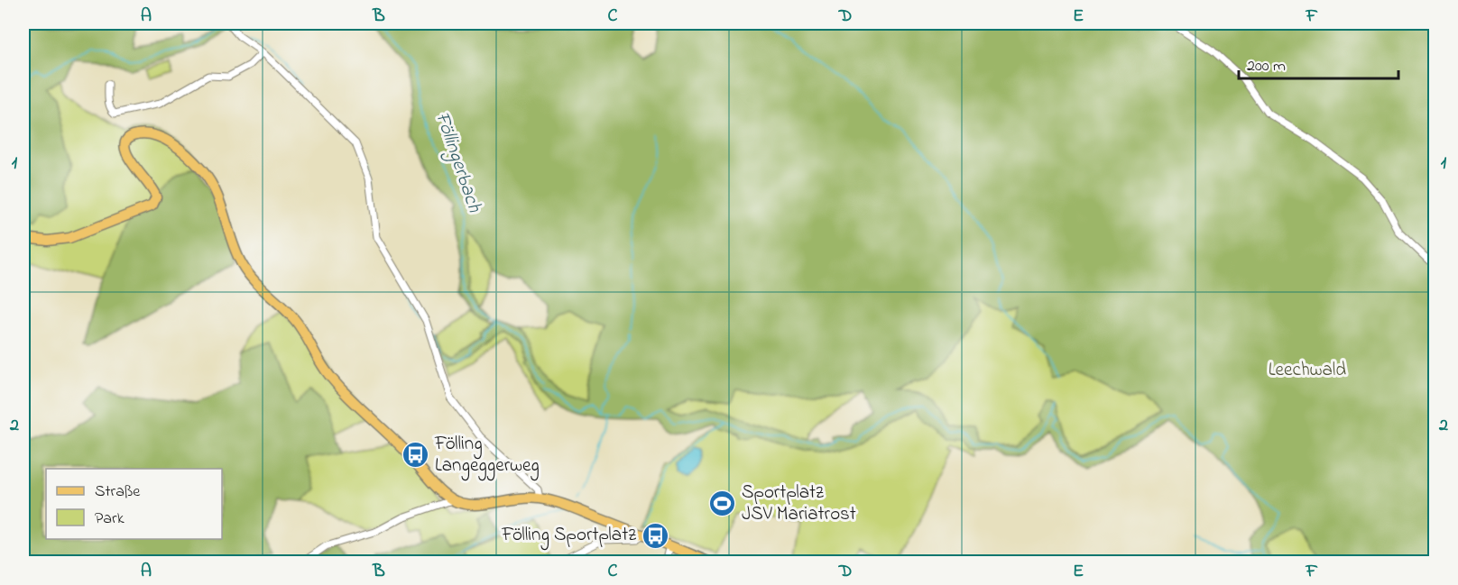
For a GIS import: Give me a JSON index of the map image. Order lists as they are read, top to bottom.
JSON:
{
  "water": ["Föllingerbach"],
  "parks": ["Leechwald"],
  "places": {
    "bus stop": ["Fölling Langeggerweg", "Fölling Sportplatz"],
    "sports": ["Sportplatz JSV Mariatrost"]
  },
  "legend": ["Straße", "Park"],
  "scale_bar": "200 m",
  "grid": {
    "columns": [
      "A",
      "B",
      "C",
      "D",
      "E",
      "F"
    ],
    "rows": ["1", "2"]
  }
}
